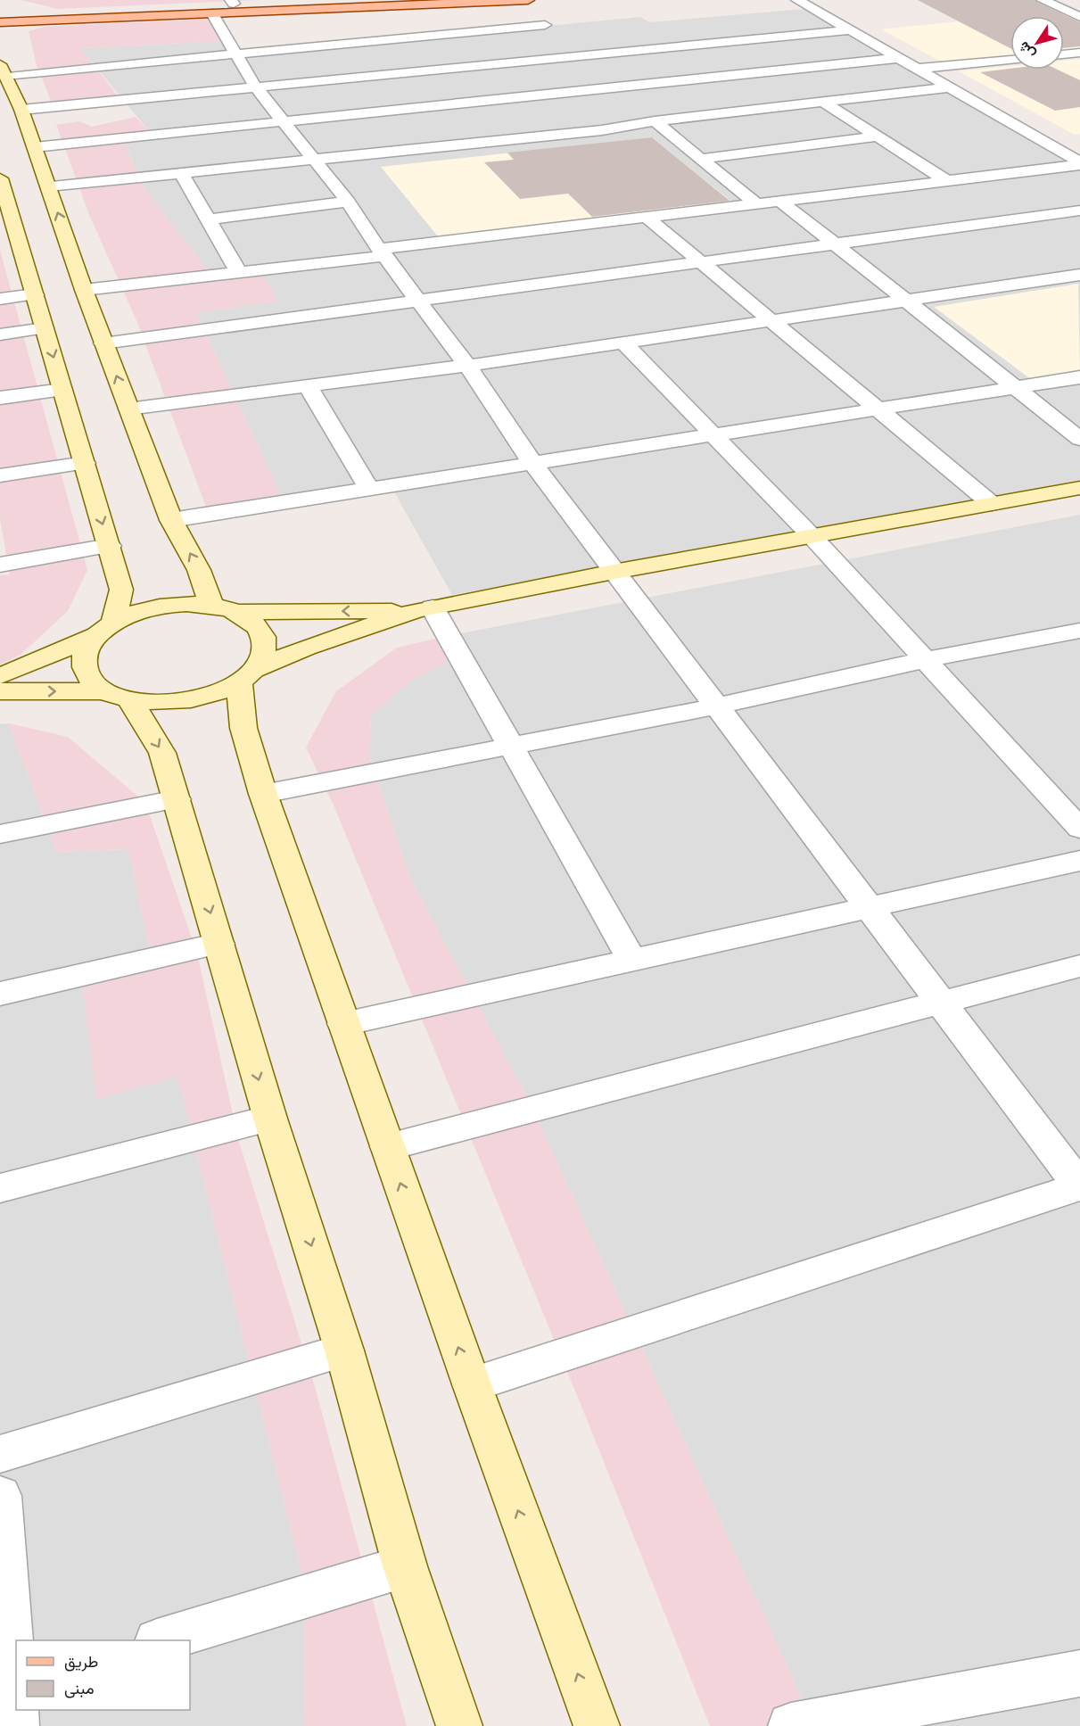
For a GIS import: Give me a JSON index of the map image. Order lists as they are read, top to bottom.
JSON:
{
  "legend": ["طريق", "مبنى"],
  "north": "bottom left"
}
